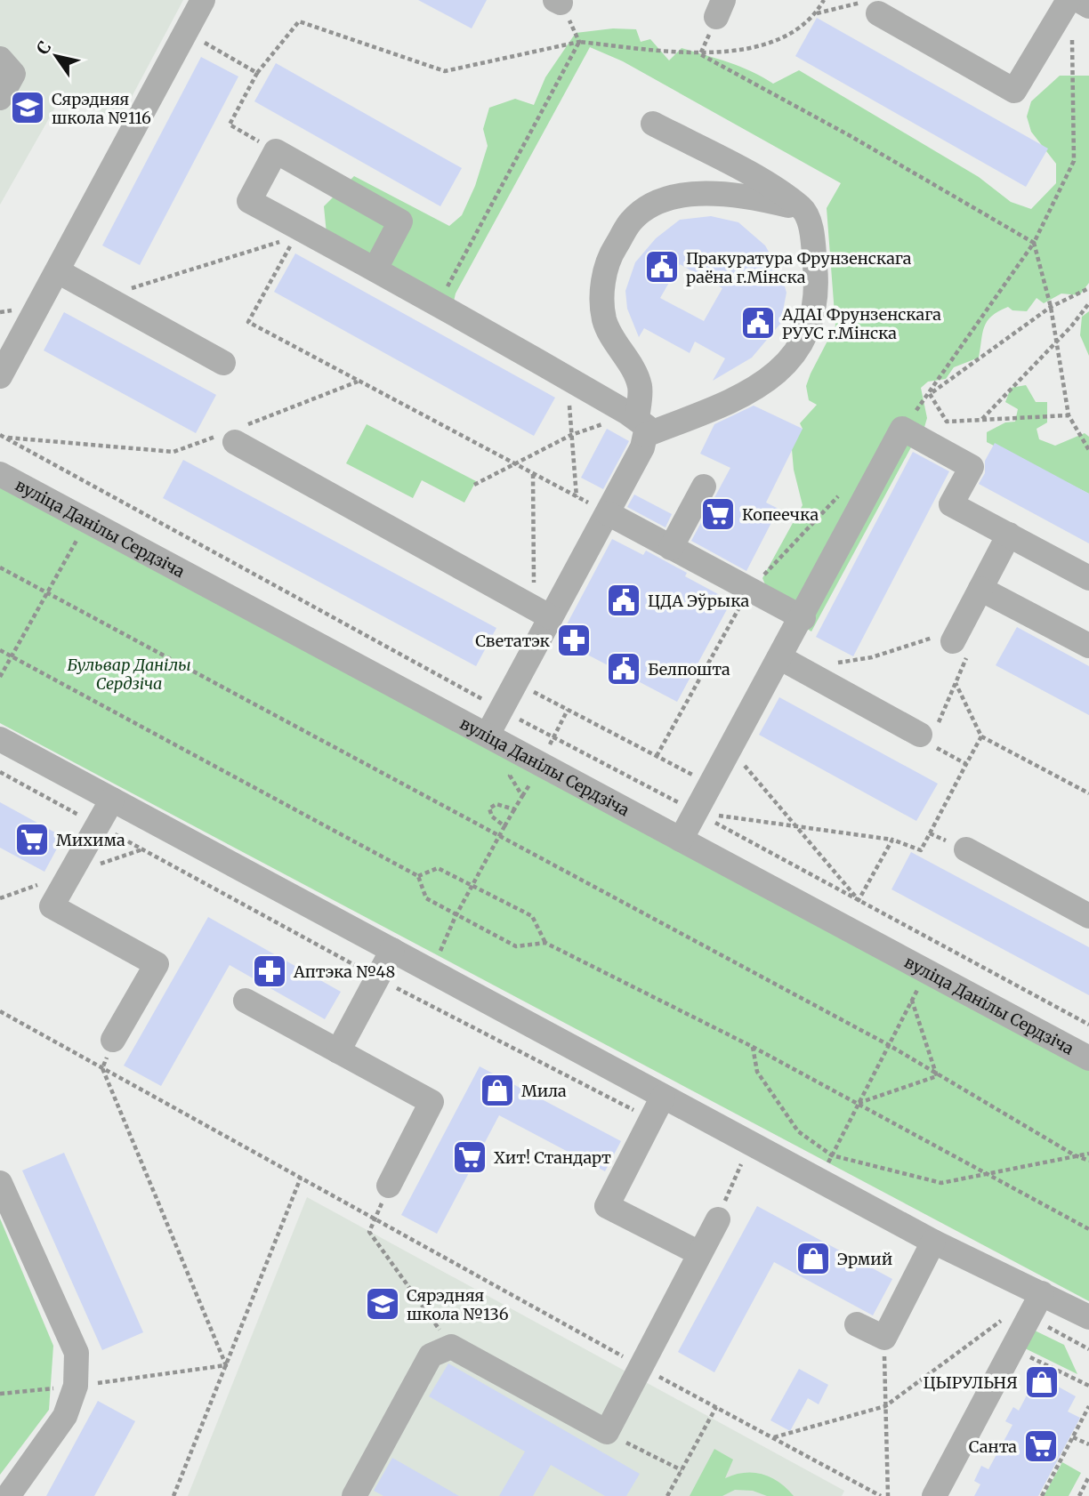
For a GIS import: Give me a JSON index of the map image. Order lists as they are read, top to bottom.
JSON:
{
  "streets": {
    "street": ["вуліца Данілы Сердзіча"]
  },
  "parks": ["Бульвар Данілы Сердзіча"],
  "places": {
    "school or university": ["Сярэдняя школа №116", "Сярэдняя школа №136"],
    "public building": [
      "Пракуратура Фрунзенскага раёна г.Мінска",
      "АДАІ Фрунзенскага РУУС г.Мінска",
      "ЦДА Эўрыка",
      "Белпошта"
    ],
    "supermarket": [
      "Копеечка",
      "Михима",
      "Хит! Стандарт",
      "Санта"
    ],
    "pharmacy": ["Светатэк", "Аптэка №48"],
    "shop": ["Мила", "Эрмий", "ЦЫРУЛЬНЯ"]
  },
  "north": "top left"
}
